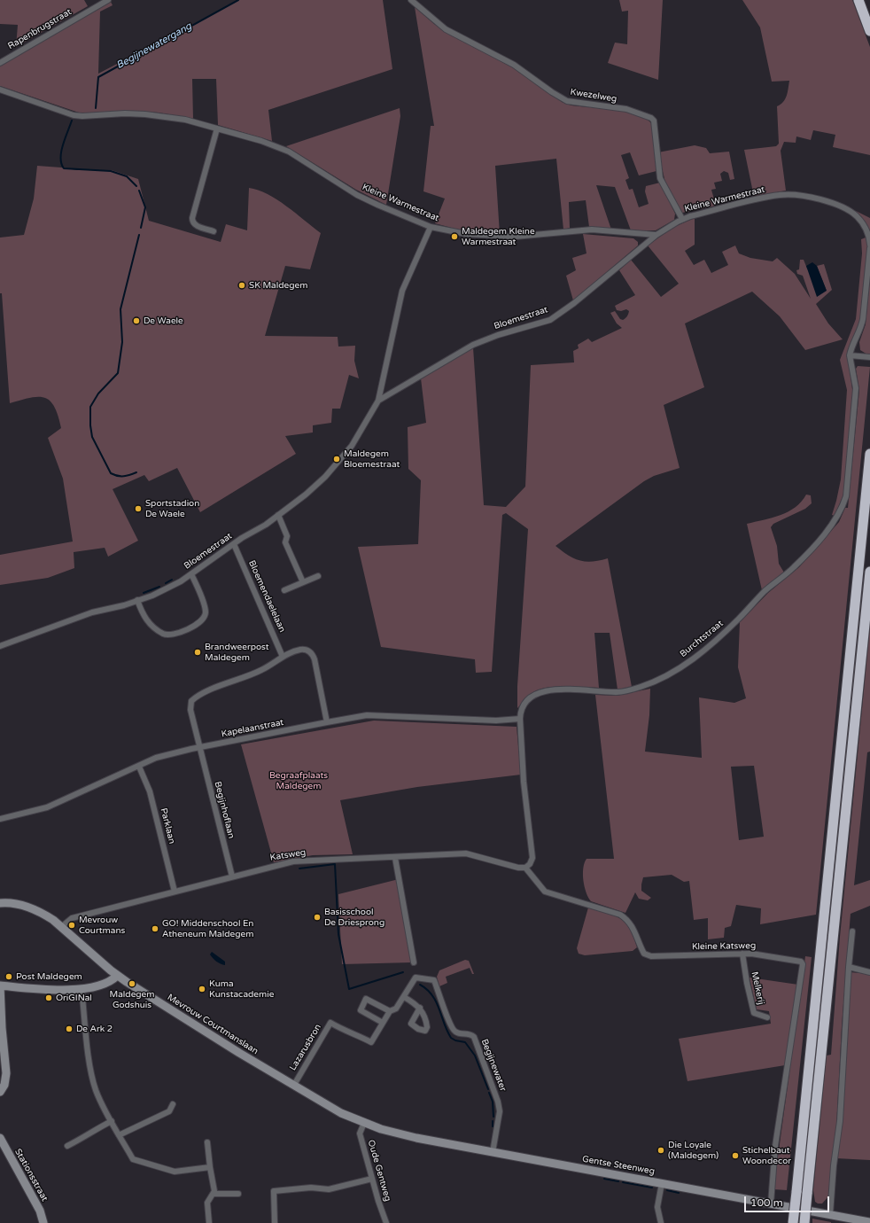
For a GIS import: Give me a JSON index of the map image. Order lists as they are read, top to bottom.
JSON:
{
  "streets": {
    "street": [
      "Rapenbrugstraat",
      "Kwezelweg",
      "Kleine Warmestraat",
      "Bloemestraat",
      "Bloemendaelelaan",
      "Burchtstraat",
      "Kapelaanstraat",
      "Begijnhoflaan",
      "Parklaan",
      "Katsweg",
      "Kleine Katsweg",
      "Melkerij",
      "Mevrouw Courtmanslaan",
      "Lazarusbron",
      "Begijnewater",
      "Gentse Steenweg",
      "Oude Gentweg",
      "Stationsstraat"
    ]
  },
  "crossings": [
    ["Kwezelweg", "Kleine Warmestraat"],
    ["Kleine Warmestraat", "Bloemestraat"],
    ["Bloemestraat", "Bloemendaelelaan"],
    ["Burchtstraat", "Kapelaanstraat"],
    ["Burchtstraat", "Katsweg"],
    ["Burchtstraat", "Kleine Katsweg"],
    ["Kapelaanstraat", "Begijnhoflaan"],
    ["Kapelaanstraat", "Parklaan"],
    ["Begijnhoflaan", "Katsweg"],
    ["Parklaan", "Katsweg"],
    ["Katsweg", "Kleine Katsweg"],
    ["Katsweg", "Mevrouw Courtmanslaan"],
    ["Kleine Katsweg", "Melkerij"],
    ["Kleine Katsweg", "Gentse Steenweg"],
    ["Mevrouw Courtmanslaan", "Lazarusbron"],
    ["Mevrouw Courtmanslaan", "Gentse Steenweg"],
    ["Mevrouw Courtmanslaan", "Oude Gentweg"],
    ["Lazarusbron", "Begijnewater"],
    ["Begijnewater", "Gentse Steenweg"],
    ["Gentse Steenweg", "Oude Gentweg"]
  ],
  "water": ["Begijnewatergang"],
  "parks": ["Begraafplaats Maldegem"],
  "places": [
    "Maldegem Kleine Warmestraat",
    "SK Maldegem",
    "De Waele",
    "Maldegem Bloemestraat",
    "Sportstadion De Waele",
    "Brandweerpost Maldegem",
    "Basisschool De Driesprong",
    "Mevrouw Courtmans",
    "GO! Middenschool En Atheneum Maldegem",
    "Post Maldegem",
    "Maldegem Godshuis",
    "Kuma Kunstacademie",
    "OriGINal",
    "De Ark 2",
    "Die Loyale (Maldegem)",
    "Stichelbaut Woondecor"
  ],
  "scale_bar": "100 m"
}
